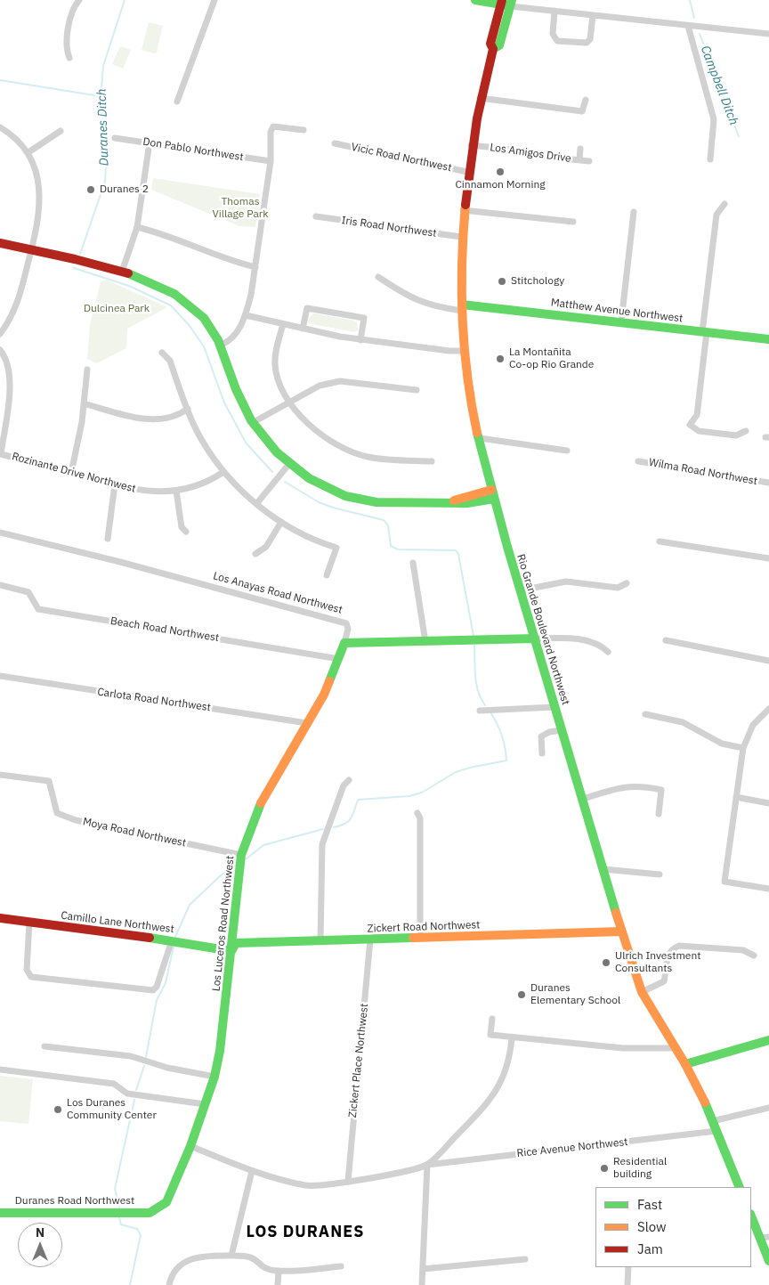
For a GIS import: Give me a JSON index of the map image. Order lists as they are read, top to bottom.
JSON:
{
  "streets": {
    "street": [
      "Don Pablo Northwest",
      "Los Amigos Drive",
      "Vicic Road Northwest",
      "Iris Road Northwest",
      "Matthew Avenue Northwest",
      "Wilma Road Northwest",
      "Rozinante Drive Northwest",
      "Los Anayas Road Northwest",
      "Beach Road Northwest",
      "Rio Grande Boulevard Northwest",
      "Carlota Road Northwest",
      "Moya Road Northwest",
      "Camillo Lane Northwest",
      "Los Luceros Road Northwest",
      "Zickert Road Northwest",
      "Zickert Place Northwest",
      "Rice Avenue Northwest",
      "Duranes Road Northwest"
    ]
  },
  "crossings": [
    ["Los Amigos Drive", "Rio Grande Boulevard Northwest"],
    ["Vicic Road Northwest", "Rio Grande Boulevard Northwest"],
    ["Iris Road Northwest", "Rio Grande Boulevard Northwest"],
    ["Matthew Avenue Northwest", "Rio Grande Boulevard Northwest"],
    ["Los Anayas Road Northwest", "Los Luceros Road Northwest"],
    ["Beach Road Northwest", "Los Luceros Road Northwest"],
    ["Rio Grande Boulevard Northwest", "Zickert Road Northwest"],
    ["Rio Grande Boulevard Northwest", "Rice Avenue Northwest"],
    ["Carlota Road Northwest", "Los Luceros Road Northwest"],
    ["Moya Road Northwest", "Los Luceros Road Northwest"],
    ["Camillo Lane Northwest", "Los Luceros Road Northwest"],
    ["Camillo Lane Northwest", "Zickert Road Northwest"],
    ["Los Luceros Road Northwest", "Zickert Road Northwest"],
    ["Los Luceros Road Northwest", "Duranes Road Northwest"],
    ["Zickert Road Northwest", "Zickert Place Northwest"]
  ],
  "districts": ["LOS DURANES"],
  "water": ["Campbell Ditch", "Duranes Ditch"],
  "parks": ["Thomas Village Park", "Dulcinea Park"],
  "places": [
    "Cinnamon Morning",
    "Duranes 2",
    "Stitchology",
    "La Montañita Co-op Rio Grande",
    "Ulrich Investment Consultants",
    "Duranes Elementary School",
    "Los Duranes Community Center",
    "Residential building"
  ],
  "legend": ["Fast", "Slow", "Jam"],
  "north": "top"
}
